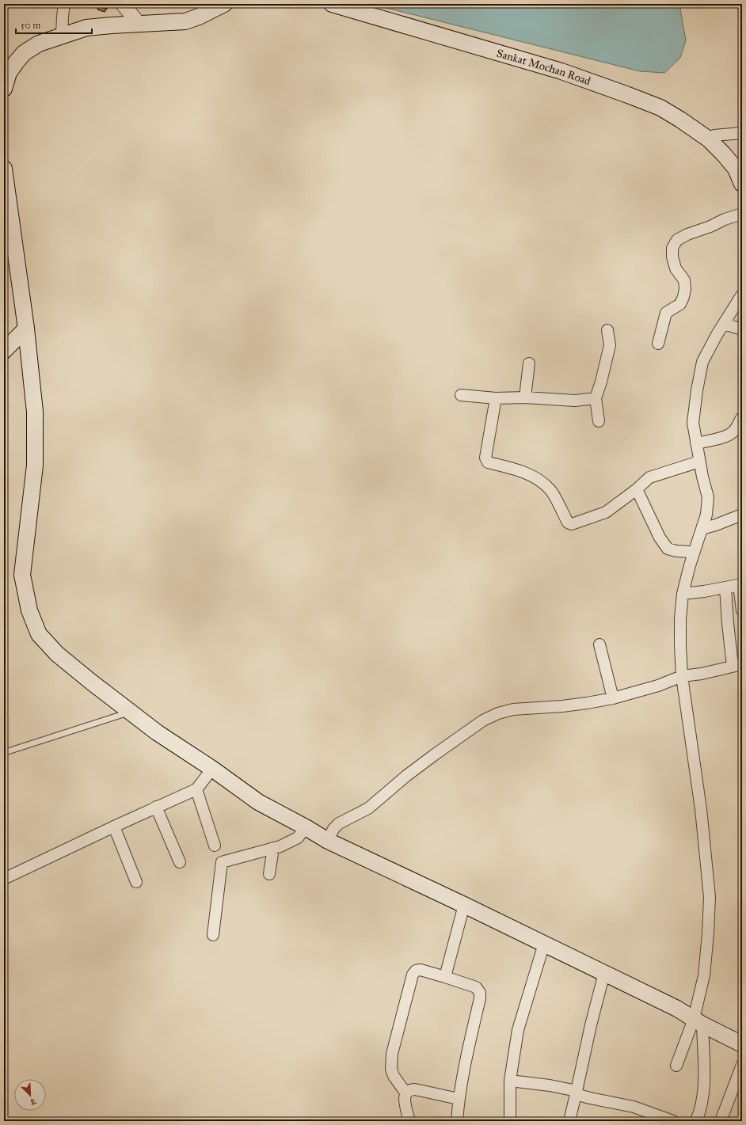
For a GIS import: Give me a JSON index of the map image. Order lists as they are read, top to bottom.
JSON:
{
  "streets": {
    "main road": ["Sankat Mochan Road"]
  },
  "scale_bar": "50 m",
  "north": "bottom right"
}
